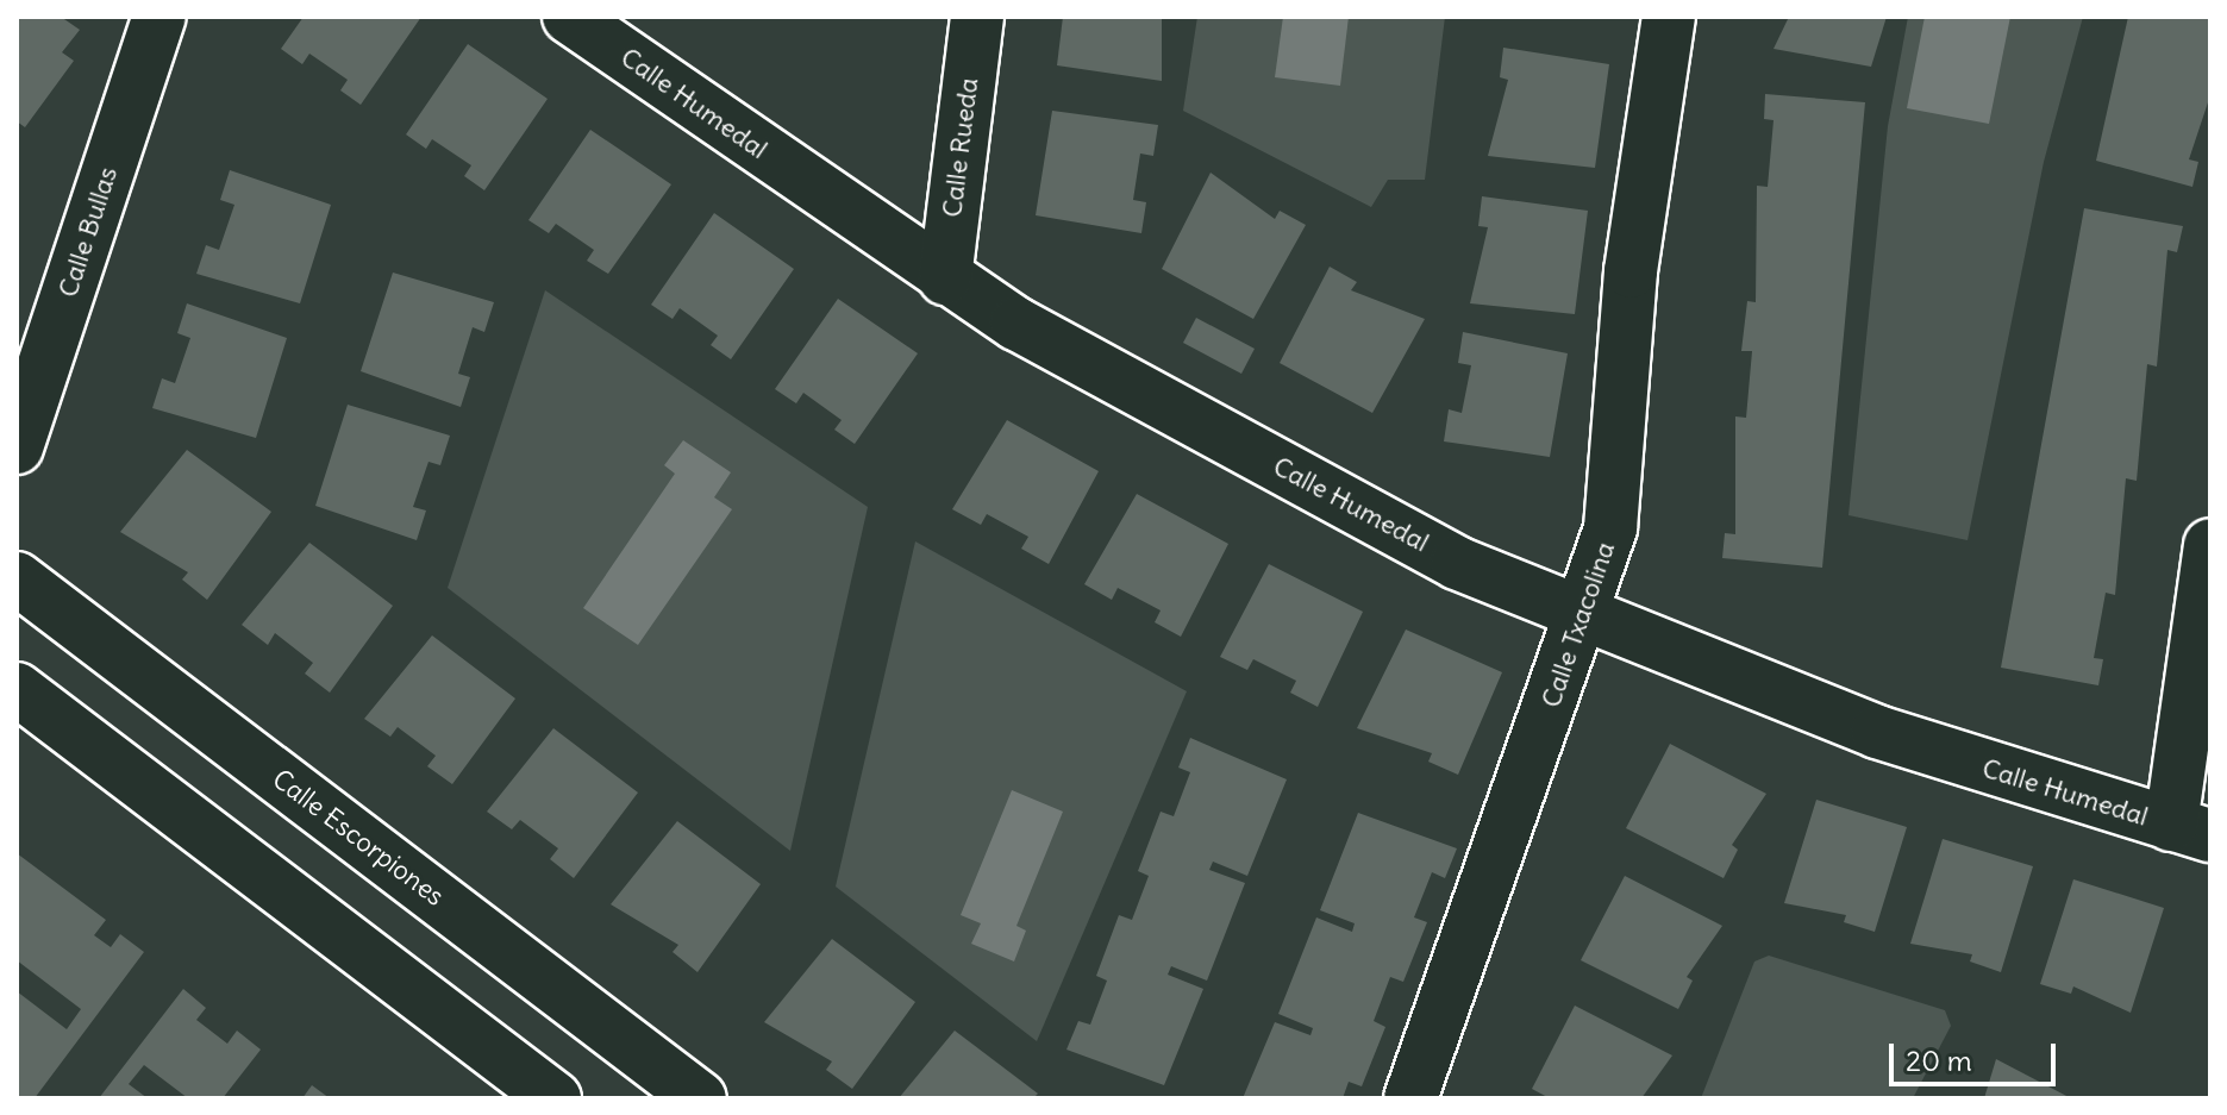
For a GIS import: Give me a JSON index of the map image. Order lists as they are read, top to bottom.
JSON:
{
  "streets": {
    "street": [
      "Calle Humedal",
      "Calle Rueda",
      "Calle Bullas",
      "Calle Txacolina",
      "Calle Escorpiones"
    ]
  },
  "crossings": [
    ["Calle Humedal", "Calle Rueda"],
    ["Calle Humedal", "Calle Txacolina"]
  ],
  "scale_bar": "20 m"
}
